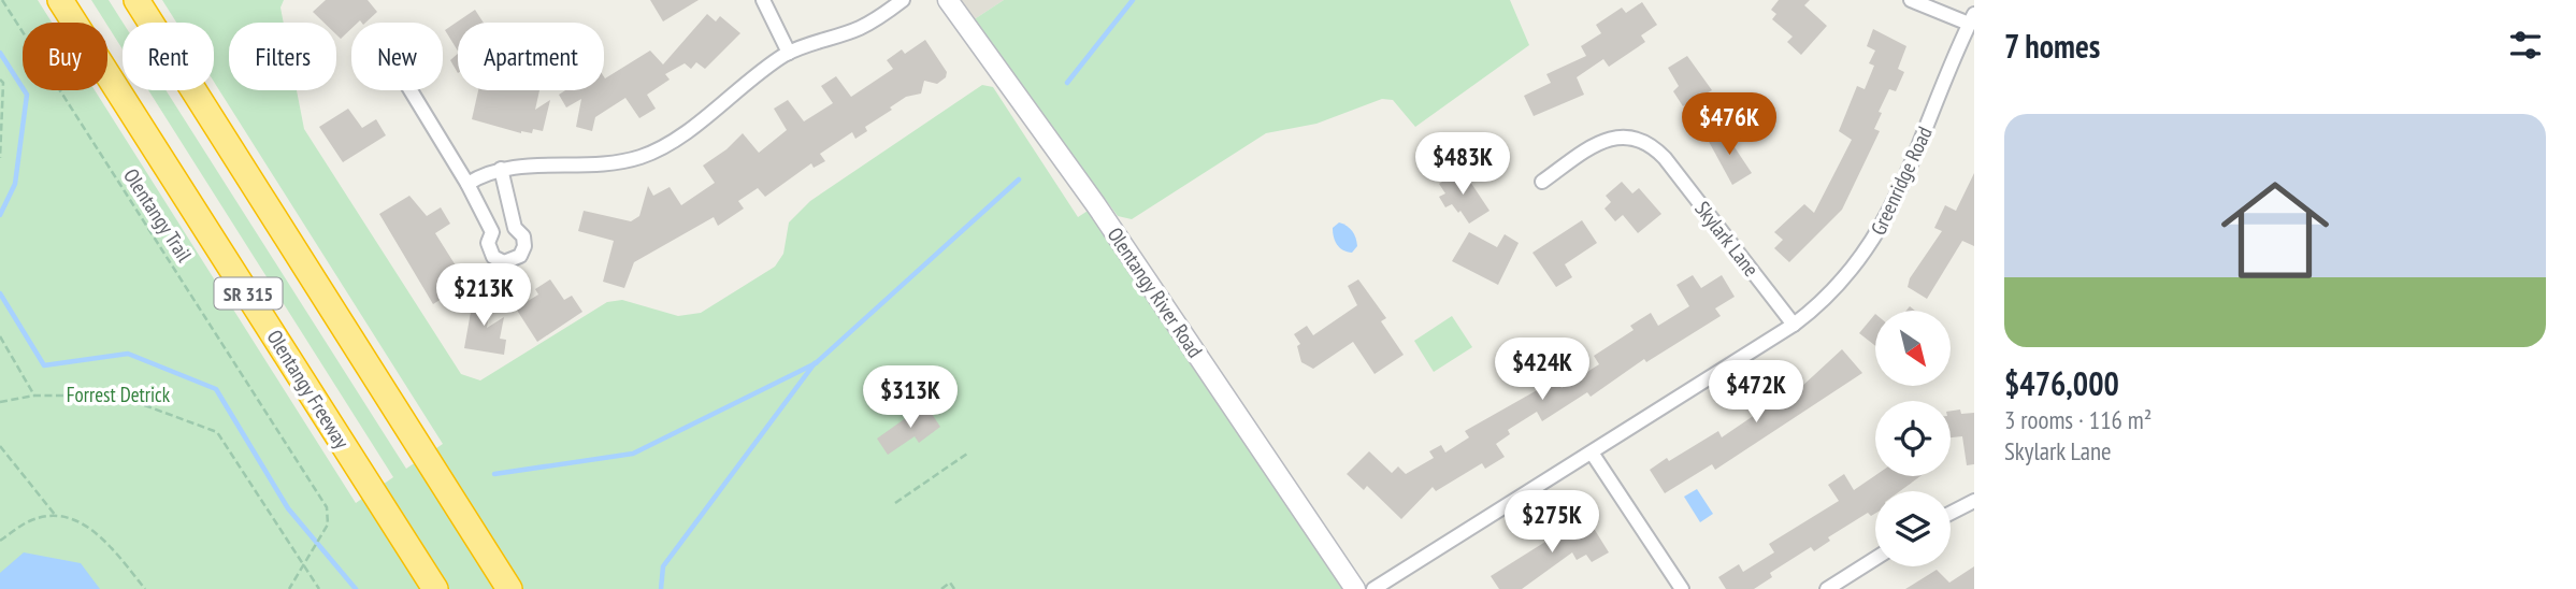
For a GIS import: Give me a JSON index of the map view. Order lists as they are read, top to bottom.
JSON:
{
  "streets": {
    "highway": ["SR 315", "Olentangy Freeway"],
    "main road": ["Olentangy River Road"],
    "street": ["Greenridge Road", "Skylark Lane"],
    "path": ["Olentangy Trail"]
  },
  "crossings": [
    ["Greenridge Road", "Skylark Lane"]
  ],
  "parks": ["Forrest Detrick"],
  "north": "bottom right",
  "page": {
    "heading": "7 homes",
    "chip": [
      "Buy",
      "Rent",
      "Filters",
      "New",
      "Apartment"
    ],
    "list": [
      {
        "name": "$476,000",
        "note": "3 rooms · 116 m² · Skylark Lane"
      }
    ],
    "price": [
      "$476K",
      "$483K",
      "$213K",
      "$424K",
      "$472K",
      "$313K",
      "$275K"
    ]
  }
}
